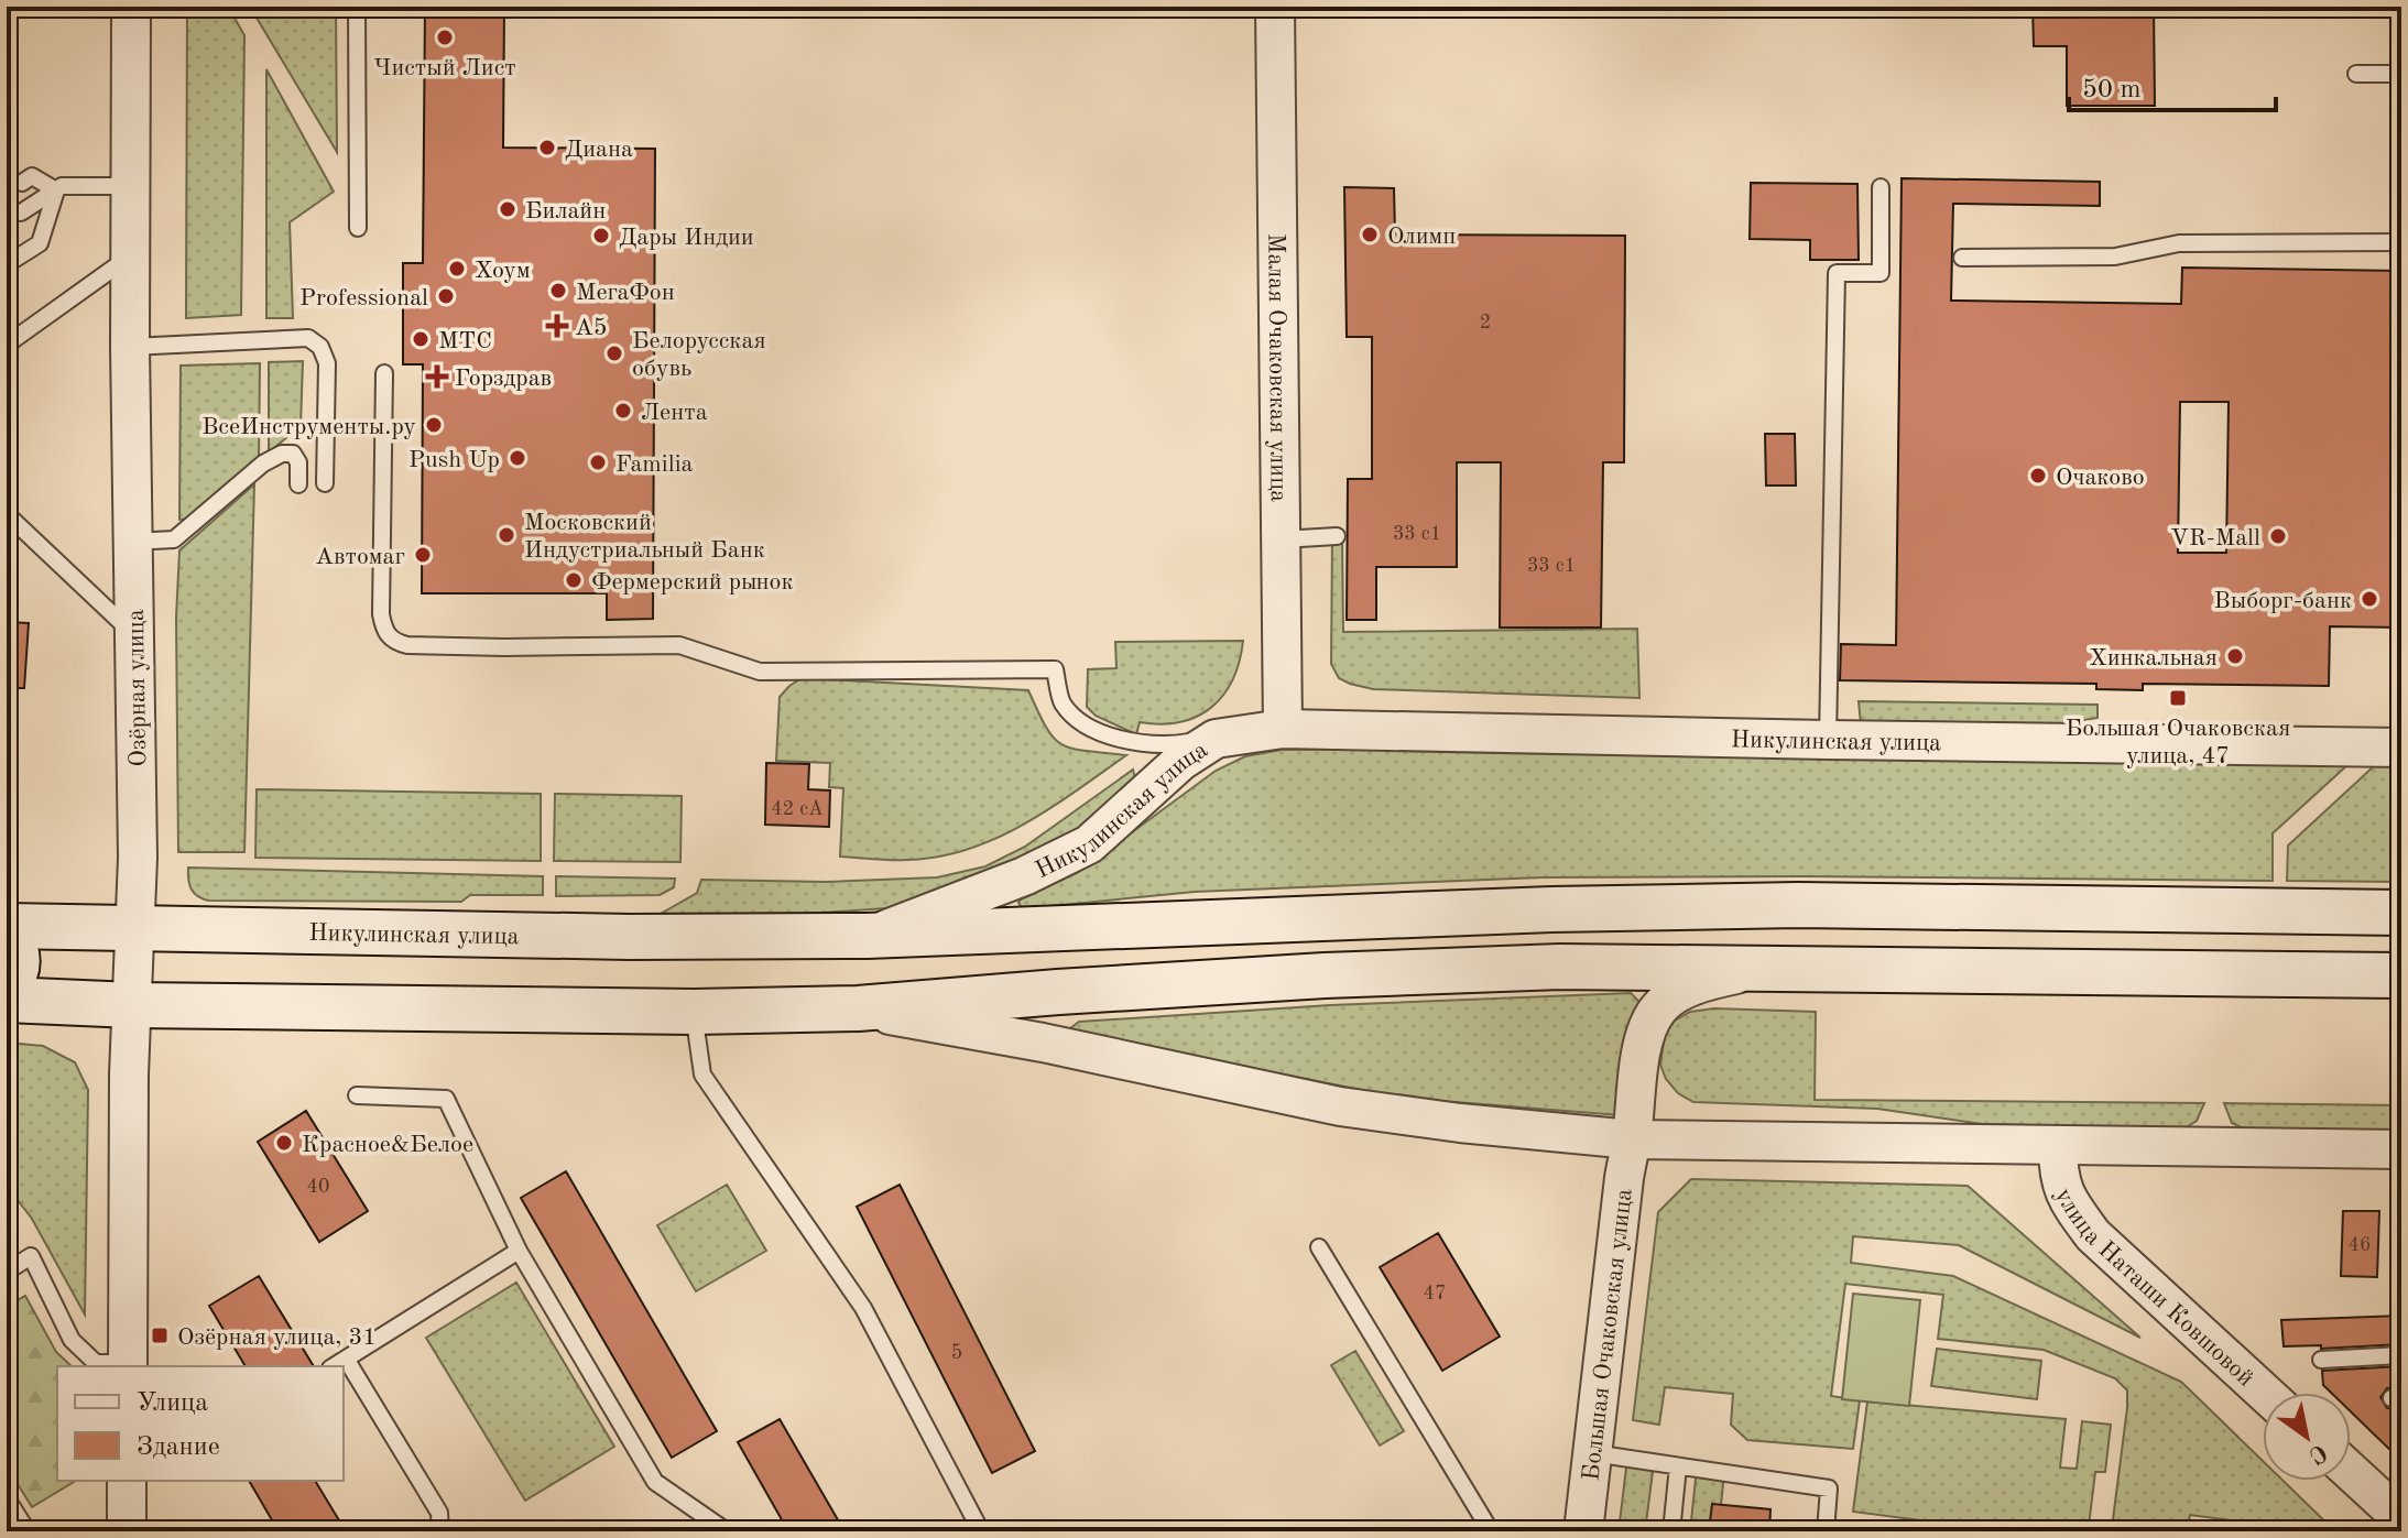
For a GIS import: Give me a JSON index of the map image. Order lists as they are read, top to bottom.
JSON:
{
  "streets": {
    "main road": ["Никулинская улица"],
    "street": [
      "Малая Очаковская улица",
      "Озёрная улица",
      "улица Наташи Ковшовой",
      "Большая Очаковская улица"
    ]
  },
  "crossings": [
    ["Малая Очаковская улица", "Никулинская улица"],
    ["Озёрная улица", "Никулинская улица"]
  ],
  "places": {
    "other": [
      "Чистый Лист",
      "Диана",
      "Билайн",
      "Олимп",
      "Дары Индии",
      "Хоум",
      "МегаФон",
      "Professional",
      "МТС",
      "Белорусская обувь",
      "Лента",
      "ВсеИнструменты.ру",
      "Push Up",
      "Familia",
      "Очаково",
      "Московский Индустриальный Банк",
      "VR-Mall",
      "Автомаг",
      "Фермерский рынок",
      "Выборг-банк",
      "Хинкальная",
      "Красное&Белое"
    ],
    "health": ["А5", "Горздрав"],
    "transit": ["Большая Очаковская улица, 47", "Озёрная улица, 31"]
  },
  "house_numbers": [
    "2",
    "33 с1",
    "33 с1",
    "42 сА",
    "40",
    "46",
    "47",
    "5"
  ],
  "legend": ["Улица", "Здание"],
  "scale_bar": "50 m",
  "north": "bottom right"
}
